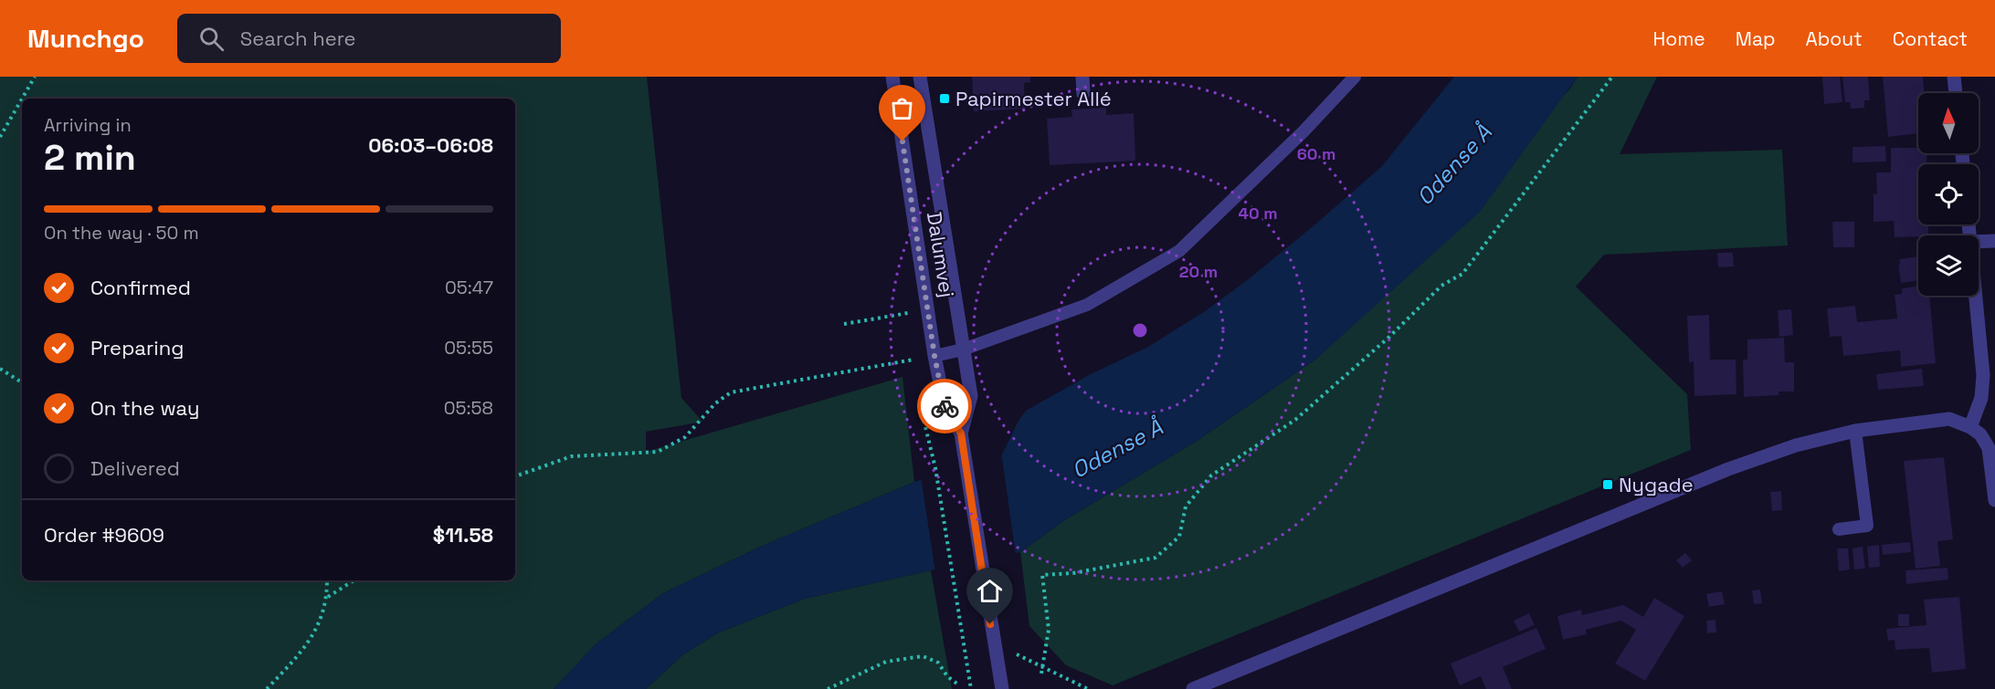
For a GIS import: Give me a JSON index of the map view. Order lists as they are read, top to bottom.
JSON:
{
  "streets": {
    "street": ["Dalumvej"]
  },
  "water": ["Odense Å"],
  "places": {
    "transit": ["Papirmester Allé", "Nygade"]
  },
  "north": "top",
  "page": {
    "header": "Munchgo",
    "search": "Search here",
    "nav": [
      "Home",
      "Map",
      "About",
      "Contact"
    ],
    "heading": ["2 min", "Arriving in", "06:03–06:08"],
    "panel": ["Order #9609", "$11.58"],
    "bar": "On the way · 50 m",
    "list": [
      ["Confirmed", "05:47"],
      ["Preparing", "05:55"],
      ["On the way", "05:58"],
      "Delivered"
    ]
  },
  "rings": ["60 m", "40 m", "20 m"]
}
